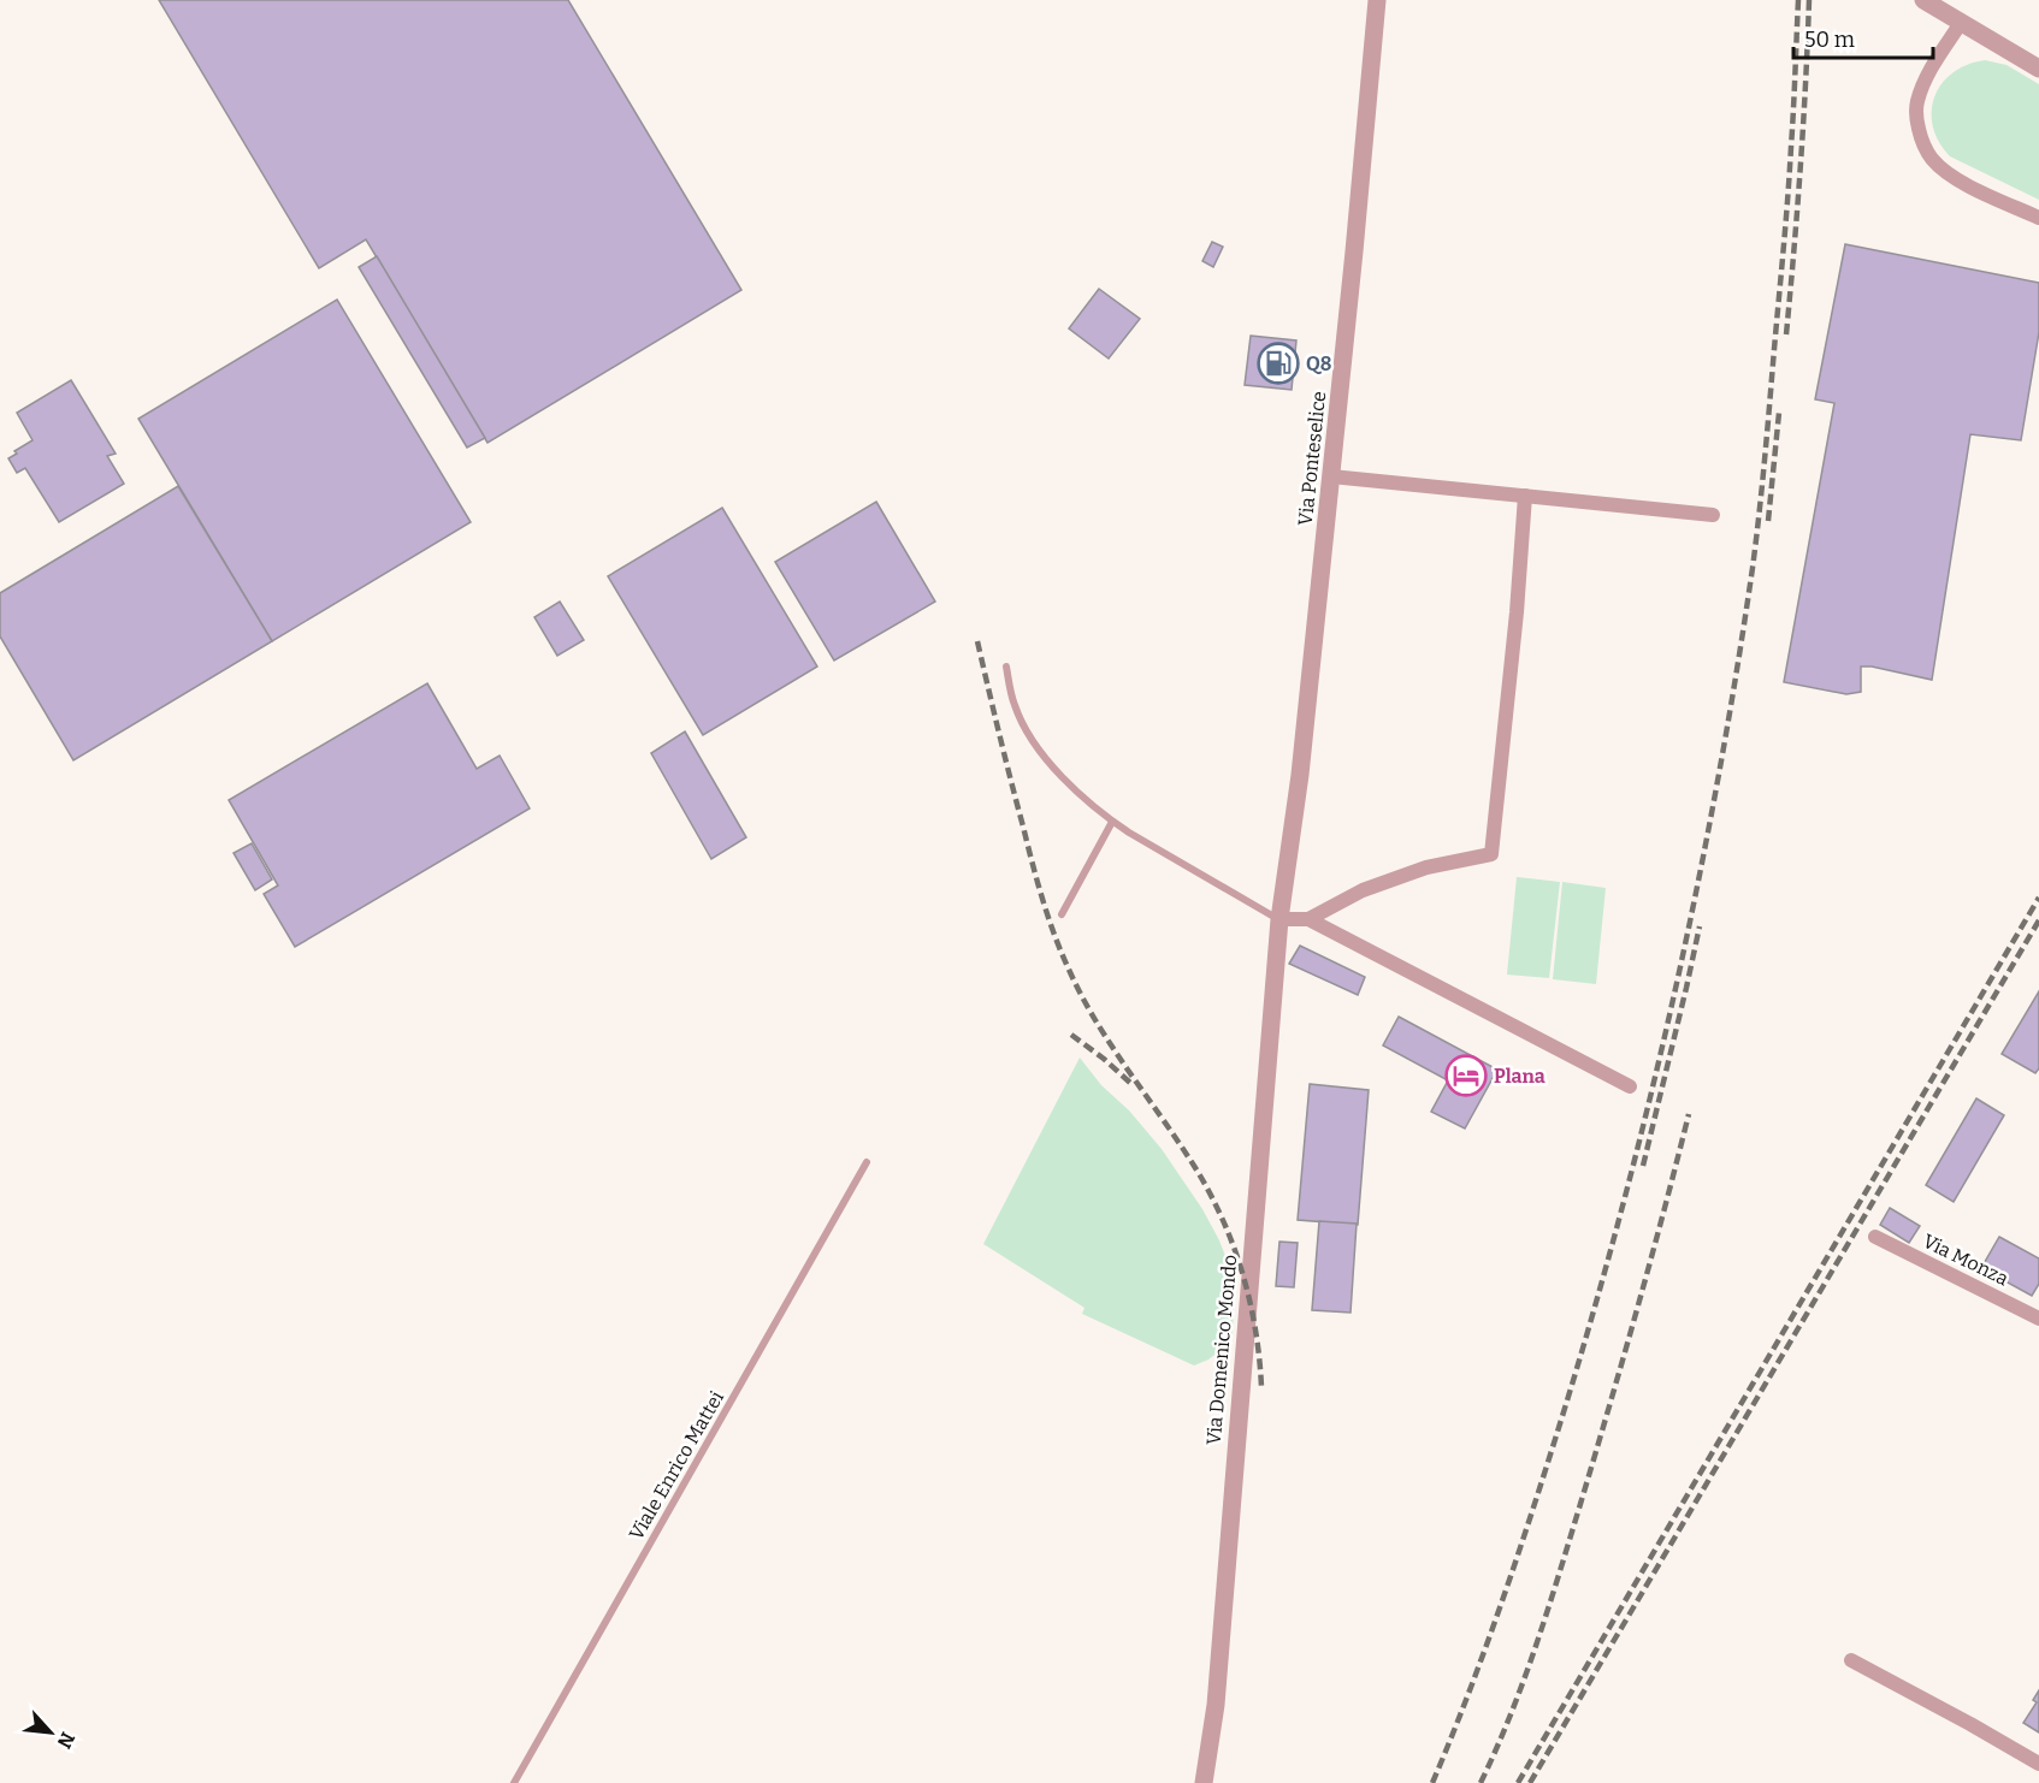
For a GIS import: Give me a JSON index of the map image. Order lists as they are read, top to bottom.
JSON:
{
  "streets": {
    "street": ["Via Ponteselice", "Via Monza", "Via Domenico Mondo"],
    "lane": ["Viale Enrico Mattei"]
  },
  "crossings": [
    ["Via Ponteselice", "Via Domenico Mondo"]
  ],
  "places": {
    "fuel station": ["Q8"],
    "hotel": ["Plana"]
  },
  "scale_bar": "50 m",
  "north": "bottom right"
}
